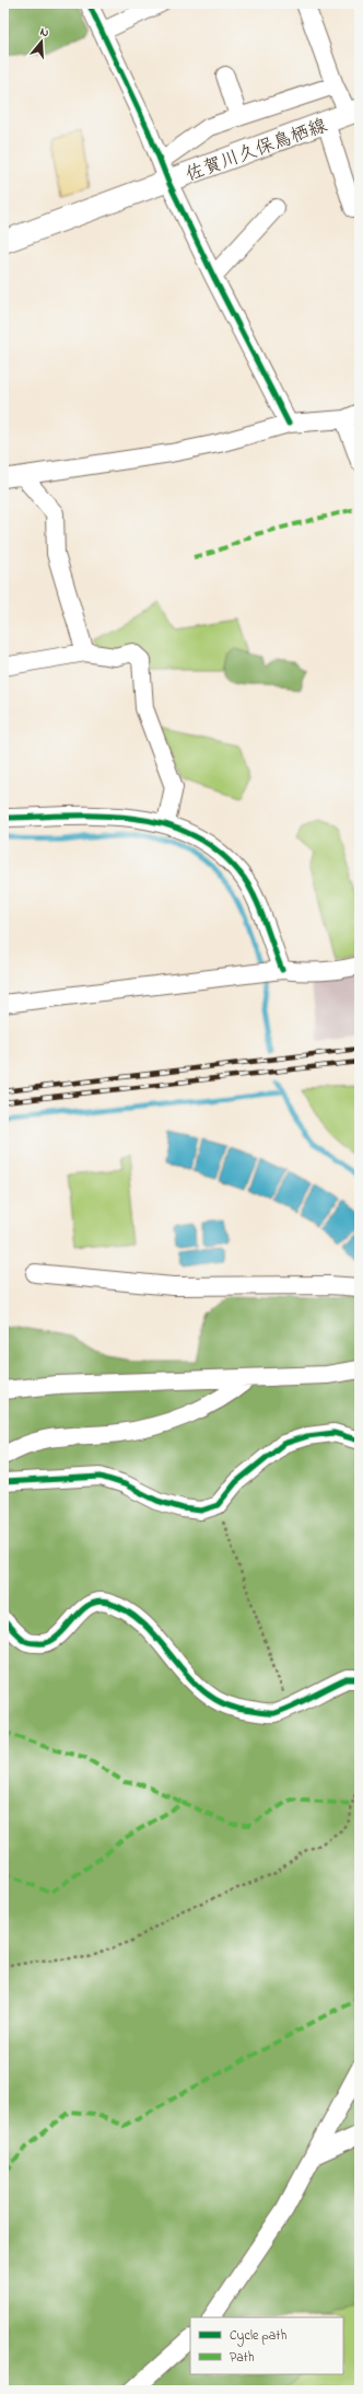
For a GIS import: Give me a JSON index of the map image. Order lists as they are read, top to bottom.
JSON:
{
  "streets": {
    "main road": ["佐賀川久保鳥栖線"]
  },
  "legend": ["Cycle path", "Path"],
  "north": "top"
}
